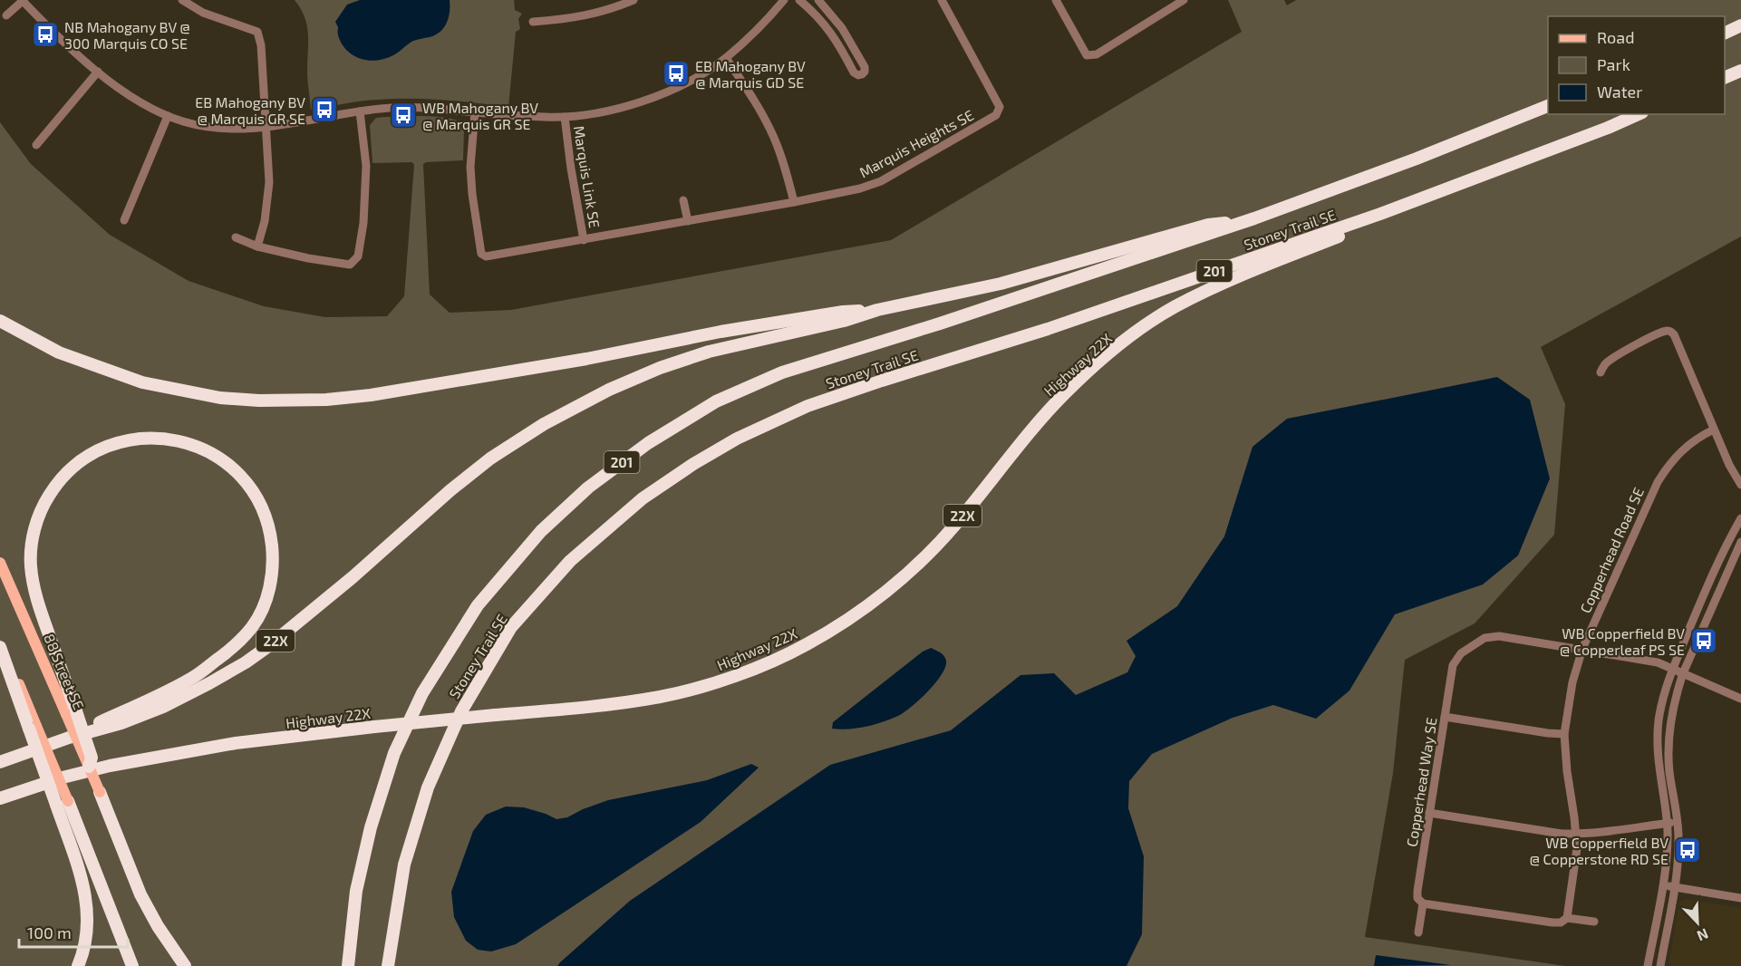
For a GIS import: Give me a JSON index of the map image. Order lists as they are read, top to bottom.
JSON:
{
  "streets": {
    "highway": [
      "Stoney Trail SE",
      "201",
      "Highway 22X",
      "22X"
    ],
    "main road": ["88 Street SE"],
    "street": [
      "Marquis Heights SE",
      "Marquis Link SE",
      "Copperhead Road SE",
      "Copperhead Way SE"
    ]
  },
  "crossings": [
    ["Marquis Heights SE", "Marquis Link SE"],
    ["Stoney Trail SE", "Highway 22X"],
    ["Stoney Trail SE", "22X"],
    ["Copperhead Road SE", "Copperhead Way SE"]
  ],
  "places": {
    "bus stop": [
      "NB Mahogany BV @ 300 Marquis CO SE",
      "EB Mahogany BV @ Marquis GD SE",
      "EB Mahogany BV @ Marquis GR SE",
      "WB Mahogany BV @ Marquis GR SE",
      "WB Copperfield BV @ Copperleaf PS SE",
      "WB Copperfield BV @ Copperstone RD SE"
    ]
  },
  "legend": ["Road", "Park", "Water"],
  "scale_bar": "100 m",
  "north": "bottom right"
}
